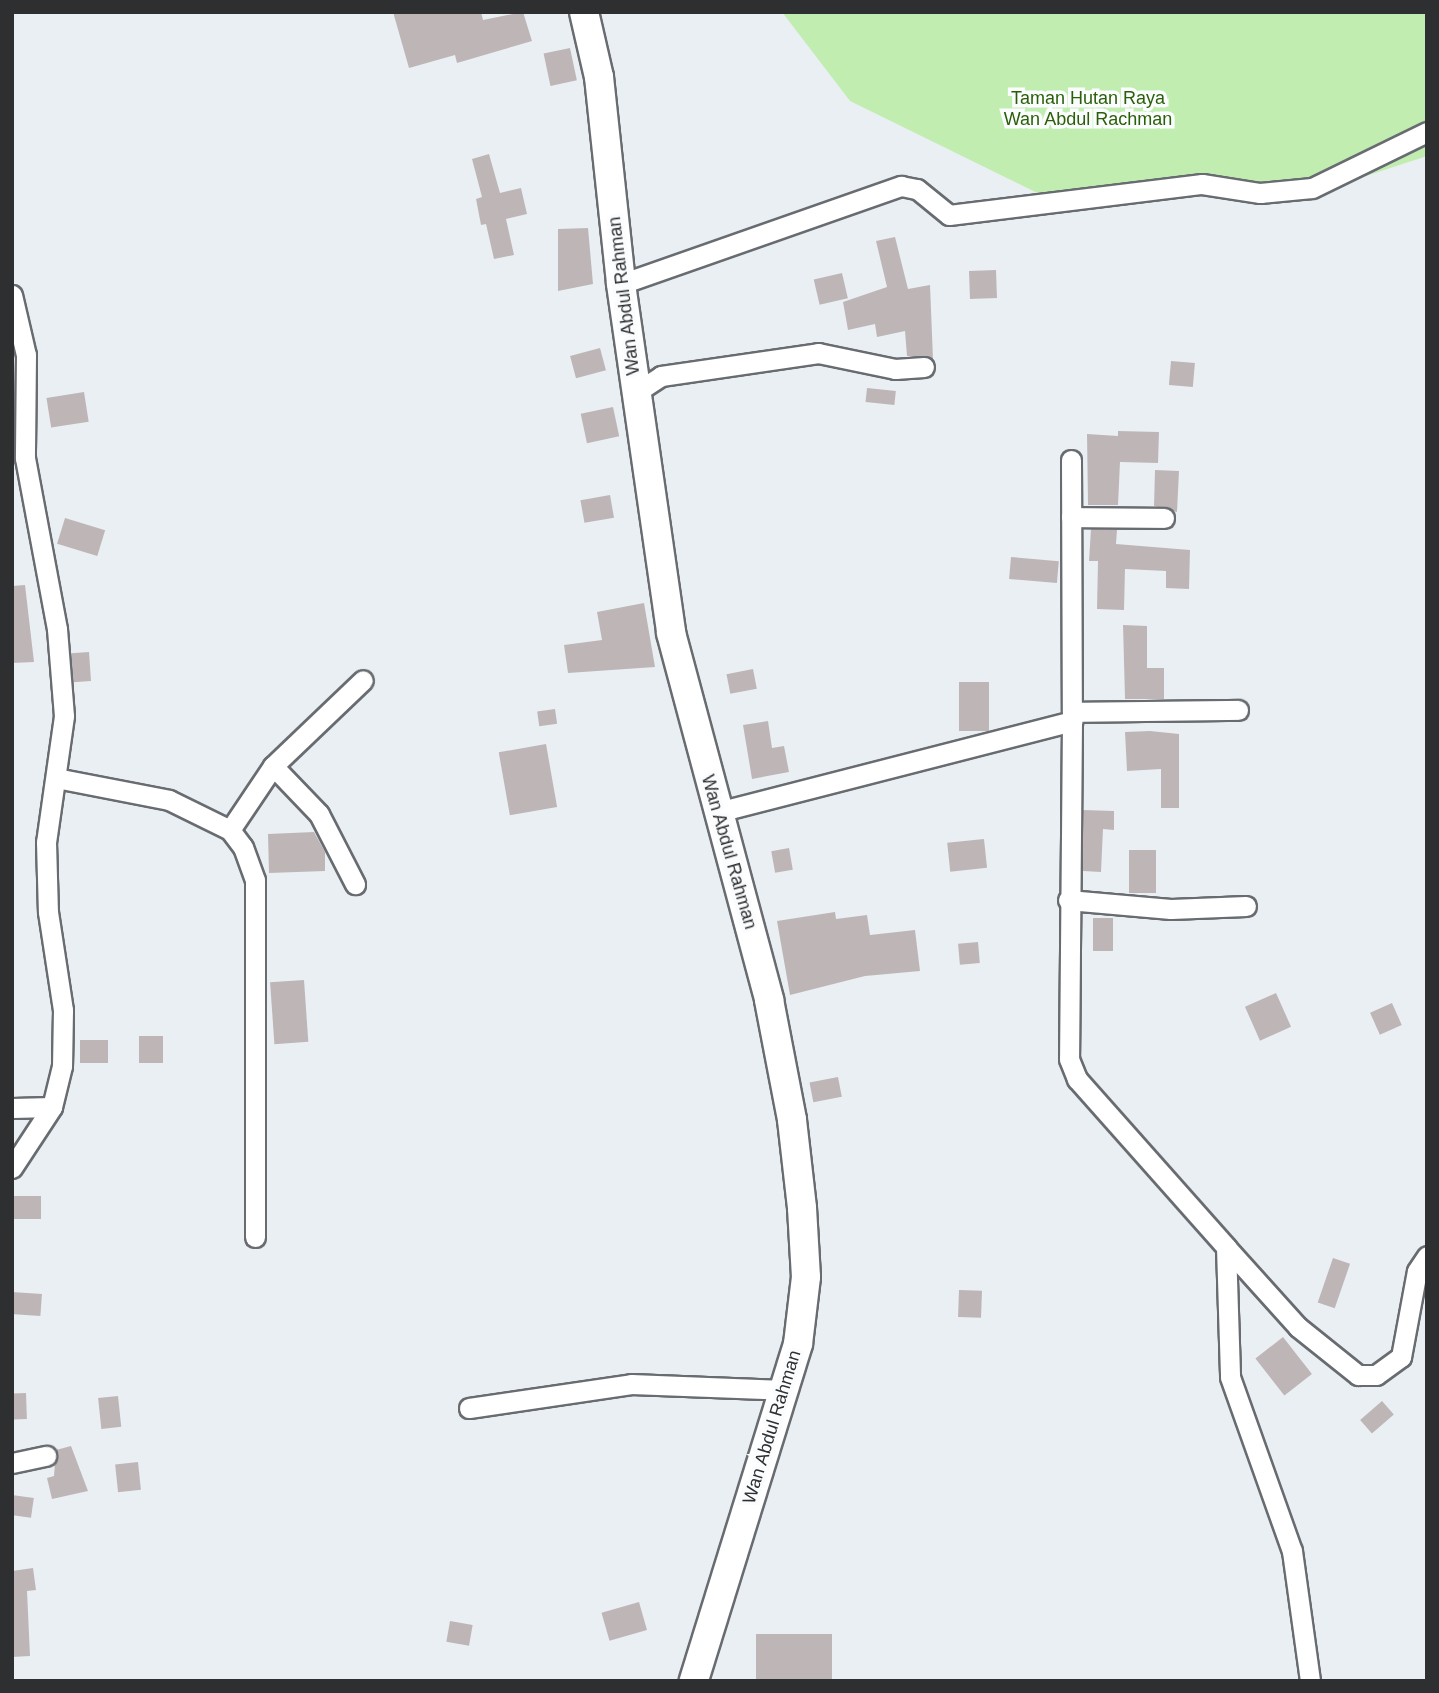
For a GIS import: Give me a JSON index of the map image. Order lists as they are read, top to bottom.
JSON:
{
  "streets": {
    "street": ["Wan Abdul Rahman"]
  },
  "parks": ["Taman Hutan Raya Wan Abdul Rachman"]
}
